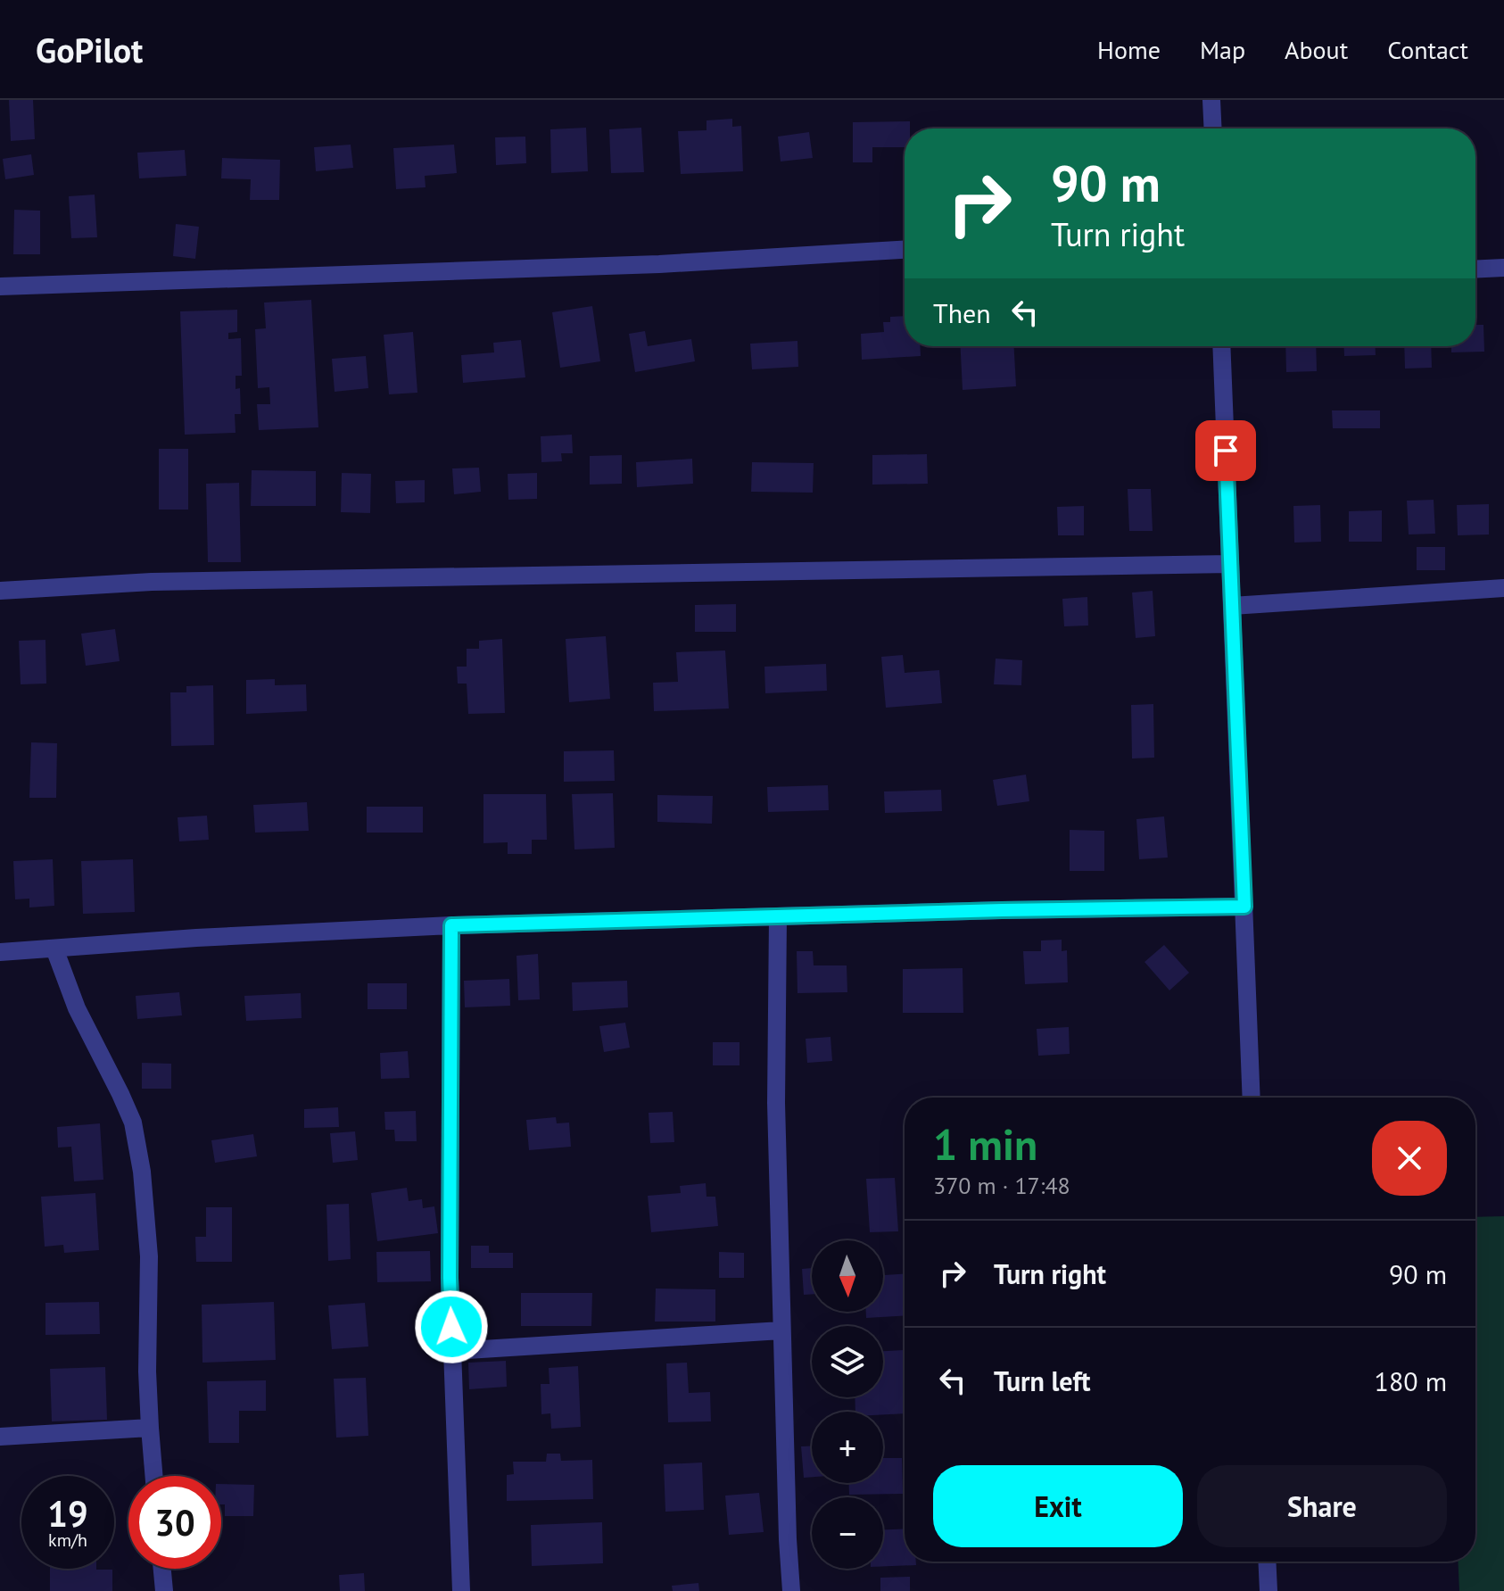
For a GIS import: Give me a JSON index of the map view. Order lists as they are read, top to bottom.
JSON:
{
  "north": "bottom",
  "page": {
    "header": "GoPilot",
    "nav": [
      "Home",
      "Map",
      "About",
      "Contact"
    ],
    "turn": ["90 m", "Turn right"],
    "then": "Then",
    "heading": ["1 min", "370 m · 17:48"],
    "list": [
      {
        "name": "Turn right",
        "value": "90 m"
      },
      {
        "name": "Turn left",
        "value": "180 m"
      }
    ],
    "map_buttons": ["+", "−"],
    "buttons": ["Exit", "Share"],
    "speed": "19 km/h",
    "limit": "30"
  }
}
